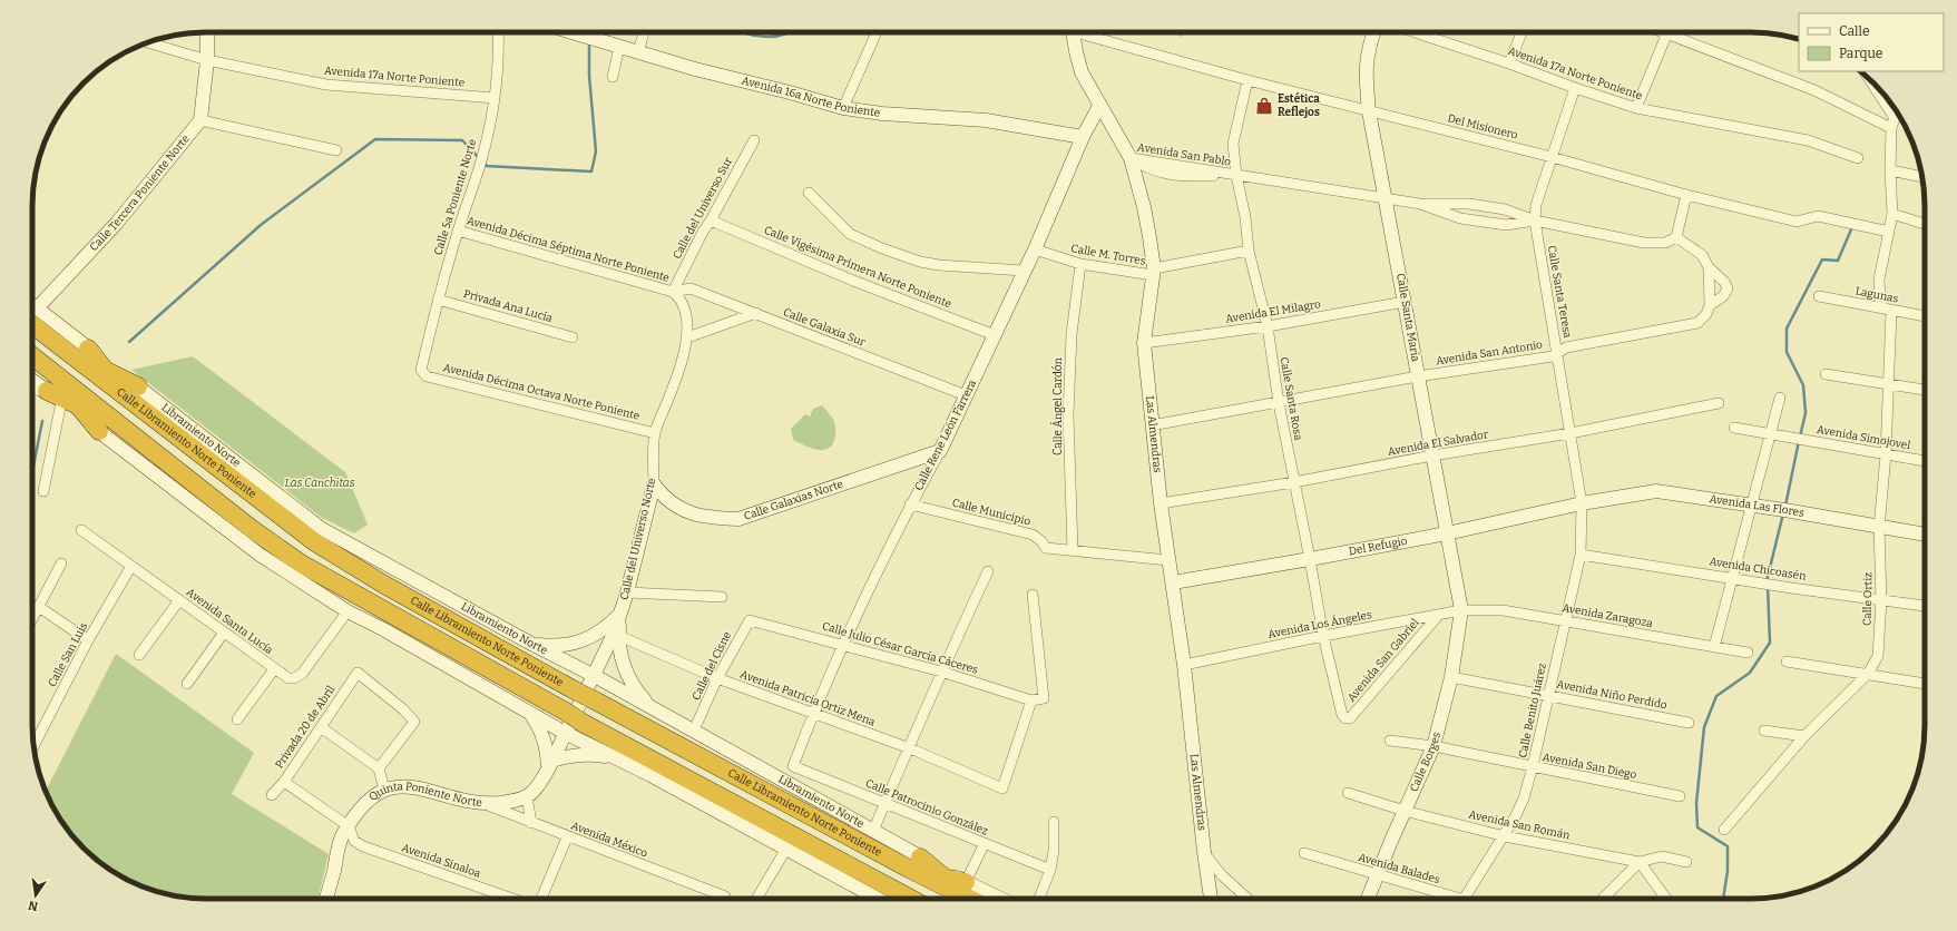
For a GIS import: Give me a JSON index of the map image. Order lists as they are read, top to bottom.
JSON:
{
  "streets": {
    "highway": ["Calle Libramiento Norte Poniente"],
    "street": [
      "Avenida 17a Norte Poniente",
      "Avenida 16a Norte Poniente",
      "Del Misionero",
      "Avenida San Pablo",
      "Calle Tercera Poniente Norte",
      "Calle 5a Poniente Norte",
      "Calle del Universo Sur",
      "Avenida Décima Séptima Norte Poniente",
      "Calle M. Torres",
      "Calle Vigésima Primera Norte Poniente",
      "Calle Santa Teresa",
      "Lagunas",
      "Privada Ana Lucía",
      "Avenida El Milagro",
      "Calle Santa María",
      "Calle Galaxia Sur",
      "Avenida San Antonio",
      "Avenida Décima Octava Norte Poniente",
      "Calle Santa Rosa",
      "Calle Ángel Cardón",
      "Las Almendras",
      "Libramiento Norte",
      "Calle Rene León Farrera",
      "Avenida Simojovel",
      "Avenida El Salvador",
      "Calle Galaxias Norte",
      "Avenida Las Flores",
      "Calle Municipio",
      "Calle del Universo Norte",
      "Del Refugio",
      "Avenida Chicoasén",
      "Calle Ortiz",
      "Avenida Zaragoza",
      "Avenida Santa Lucía",
      "Avenida Los Ángeles",
      "Calle Julio César García Cáceres",
      "Calle San Luis",
      "Avenida San Gabriel",
      "Calle del Cisne",
      "Avenida Niño Perdido",
      "Avenida Patricia Ortiz Mena",
      "Calle Benito Juárez",
      "Privada 20 de Abril",
      "Calle Borges",
      "Avenida San Diego",
      "Quinta Poniente Norte",
      "Calle Patrocinio González",
      "Avenida San Román",
      "Avenida México",
      "Avenida Sinaloa",
      "Avenida Balades"
    ]
  },
  "crossings": [
    ["Avenida 17a Norte Poniente", "Calle 5a Poniente Norte"],
    ["Avenida 17a Norte Poniente", "Calle Santa Teresa"],
    ["Avenida 16a Norte Poniente", "Calle Rene León Farrera"],
    ["Del Misionero", "Calle Santa Teresa"],
    ["Del Misionero", "Calle Santa María"],
    ["Del Misionero", "Calle Santa Rosa"],
    ["Del Misionero", "Calle Ortiz"],
    ["Avenida San Pablo", "Calle Santa Teresa"],
    ["Avenida San Pablo", "Calle Santa María"],
    ["Avenida San Pablo", "Calle Santa Rosa"],
    ["Avenida San Pablo", "Las Almendras"],
    ["Calle 5a Poniente Norte", "Avenida Décima Séptima Norte Poniente"],
    ["Calle 5a Poniente Norte", "Privada Ana Lucía"],
    ["Calle 5a Poniente Norte", "Avenida Décima Octava Norte Poniente"],
    ["Calle del Universo Sur", "Avenida Décima Séptima Norte Poniente"],
    ["Calle del Universo Sur", "Calle Vigésima Primera Norte Poniente"],
    ["Calle del Universo Sur", "Calle Galaxia Sur"],
    ["Avenida Décima Séptima Norte Poniente", "Calle Galaxia Sur"],
    ["Calle M. Torres", "Calle Santa Rosa"],
    ["Calle M. Torres", "Calle Ángel Cardón"],
    ["Calle M. Torres", "Las Almendras"],
    ["Calle M. Torres", "Calle Rene León Farrera"],
    ["Calle Vigésima Primera Norte Poniente", "Calle Rene León Farrera"],
    ["Calle Santa Teresa", "Avenida San Antonio"],
    ["Calle Santa Teresa", "Avenida El Salvador"],
    ["Calle Santa Teresa", "Avenida Las Flores"],
    ["Calle Santa Teresa", "Del Refugio"],
    ["Calle Santa Teresa", "Calle Benito Juárez"],
    ["Lagunas", "Calle Ortiz"],
    ["Avenida El Milagro", "Calle Santa María"],
    ["Avenida El Milagro", "Calle Santa Rosa"],
    ["Avenida El Milagro", "Las Almendras"],
    ["Calle Santa María", "Avenida San Antonio"],
    ["Calle Santa María", "Avenida El Salvador"],
    ["Calle Santa María", "Del Refugio"],
    ["Calle Santa María", "Avenida Zaragoza"],
    ["Calle Santa María", "Avenida Los Ángeles"],
    ["Calle Santa María", "Calle Borges"],
    ["Calle Galaxia Sur", "Calle Rene León Farrera"],
    ["Avenida San Antonio", "Calle Santa Rosa"],
    ["Avenida San Antonio", "Las Almendras"],
    ["Avenida Décima Octava Norte Poniente", "Calle del Universo Norte"],
    ["Calle Santa Rosa", "Avenida El Salvador"],
    ["Calle Santa Rosa", "Del Refugio"],
    ["Calle Santa Rosa", "Avenida Los Ángeles"],
    ["Calle Santa Rosa", "Avenida San Gabriel"],
    ["Calle Ángel Cardón", "Calle Municipio"],
    ["Las Almendras", "Calle Rene León Farrera"],
    ["Las Almendras", "Avenida El Salvador"],
    ["Las Almendras", "Calle Municipio"],
    ["Las Almendras", "Del Refugio"],
    ["Las Almendras", "Avenida Los Ángeles"],
    ["Libramiento Norte", "Calle Libramiento Norte Poniente"],
    ["Libramiento Norte", "Calle del Universo Norte"],
    ["Calle Rene León Farrera", "Calle Galaxias Norte"],
    ["Calle Rene León Farrera", "Calle Municipio"],
    ["Calle Rene León Farrera", "Calle Julio César García Cáceres"],
    ["Calle Rene León Farrera", "Avenida Patricia Ortiz Mena"],
    ["Calle Rene León Farrera", "Calle Patrocinio González"],
    ["Avenida Simojovel", "Calle Ortiz"],
    ["Calle Galaxias Norte", "Calle del Universo Norte"],
    ["Avenida Las Flores", "Del Refugio"],
    ["Avenida Las Flores", "Calle Ortiz"],
    ["Avenida Las Flores", "Calle Benito Juárez"],
    ["Calle del Universo Norte", "Avenida Patricia Ortiz Mena"],
    ["Del Refugio", "Calle Benito Juárez"],
    ["Avenida Chicoasén", "Calle Ortiz"],
    ["Avenida Chicoasén", "Calle Benito Juárez"],
    ["Avenida Zaragoza", "Avenida Los Ángeles"],
    ["Avenida Zaragoza", "Calle Benito Juárez"],
    ["Avenida Zaragoza", "Calle Borges"],
    ["Avenida Santa Lucía", "Calle San Luis"],
    ["Avenida Los Ángeles", "Avenida San Gabriel"],
    ["Avenida Los Ángeles", "Calle Borges"],
    ["Calle Julio César García Cáceres", "Calle del Cisne"],
    ["Calle Julio César García Cáceres", "Avenida Patricia Ortiz Mena"],
    ["Calle del Cisne", "Avenida Patricia Ortiz Mena"],
    ["Avenida Niño Perdido", "Calle Benito Juárez"],
    ["Avenida Niño Perdido", "Calle Borges"],
    ["Calle Benito Juárez", "Avenida San Diego"],
    ["Calle Benito Juárez", "Avenida San Román"],
    ["Calle Borges", "Avenida San Diego"],
    ["Calle Borges", "Avenida San Román"],
    ["Calle Borges", "Avenida Balades"],
    ["Quinta Poniente Norte", "Avenida México"],
    ["Quinta Poniente Norte", "Avenida Sinaloa"]
  ],
  "parks": ["Las Canchitas"],
  "places": {
    "shop": ["Estética Reflejos"]
  },
  "legend": ["Calle", "Parque"],
  "north": "bottom"
}
